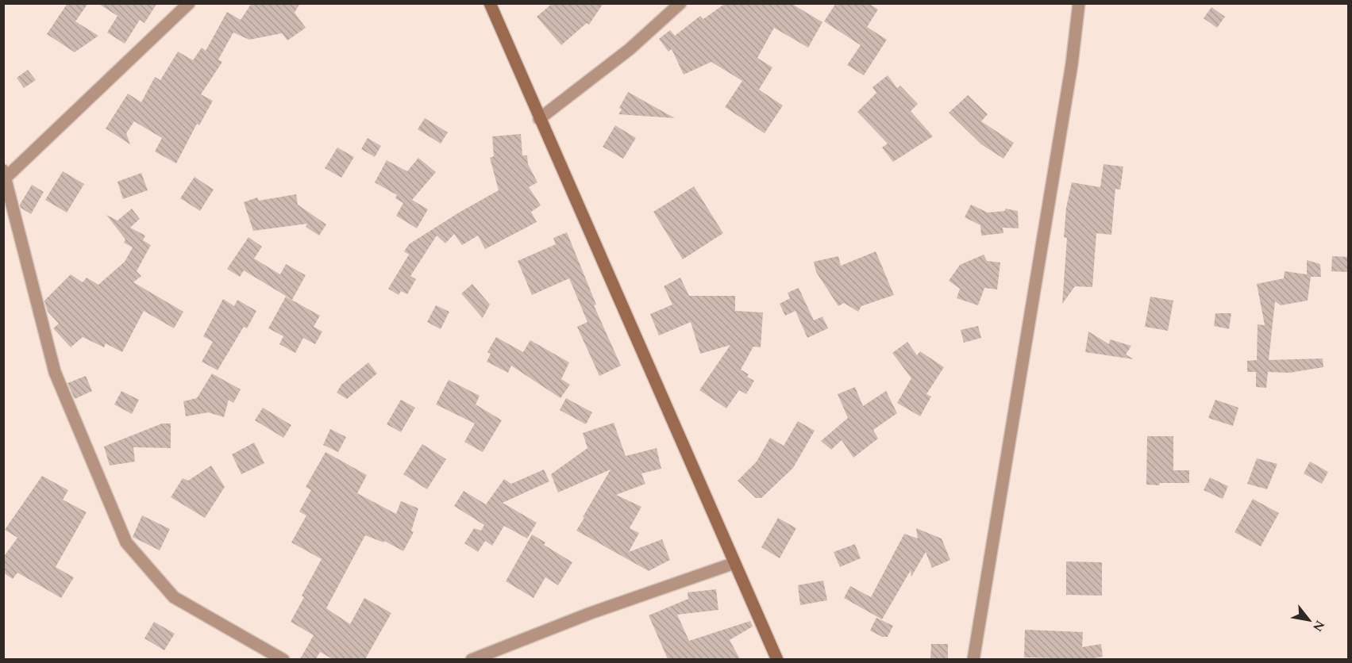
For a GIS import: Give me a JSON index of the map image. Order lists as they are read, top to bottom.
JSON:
{
  "north": "bottom right"
}
